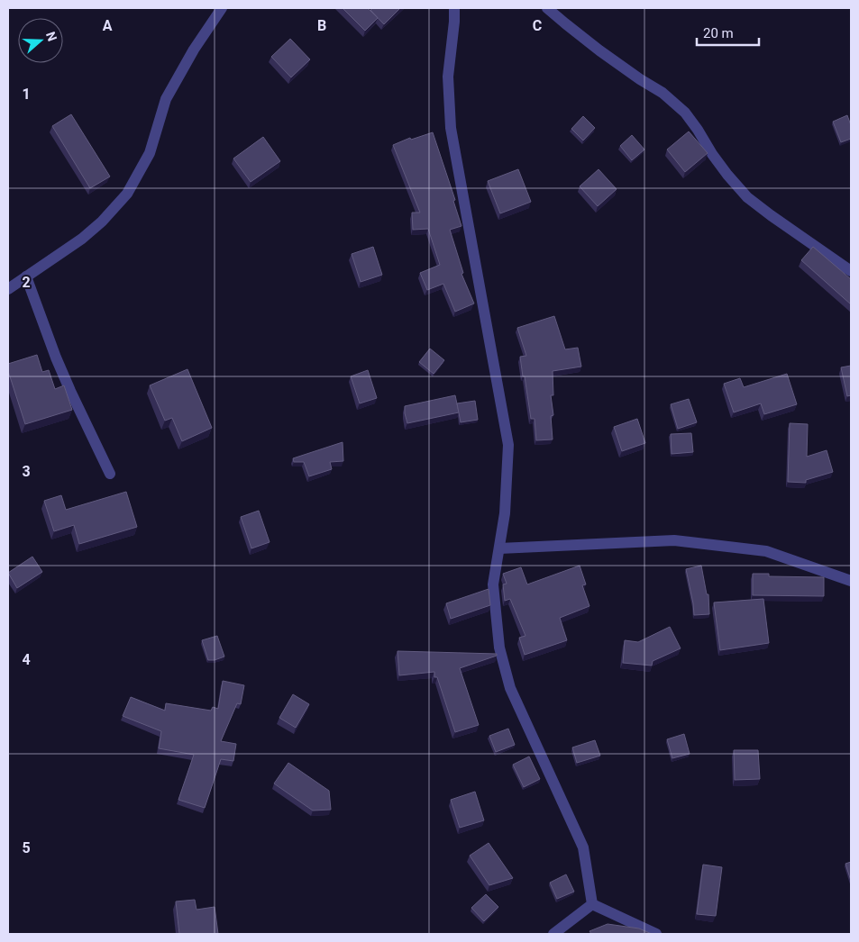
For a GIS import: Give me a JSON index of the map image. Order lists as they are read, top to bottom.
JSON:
{
  "scale_bar": "20 m",
  "north": "right",
  "grid": {
    "columns": ["A", "B", "C"],
    "rows": [
      "1",
      "2",
      "3",
      "4",
      "5"
    ]
  }
}
